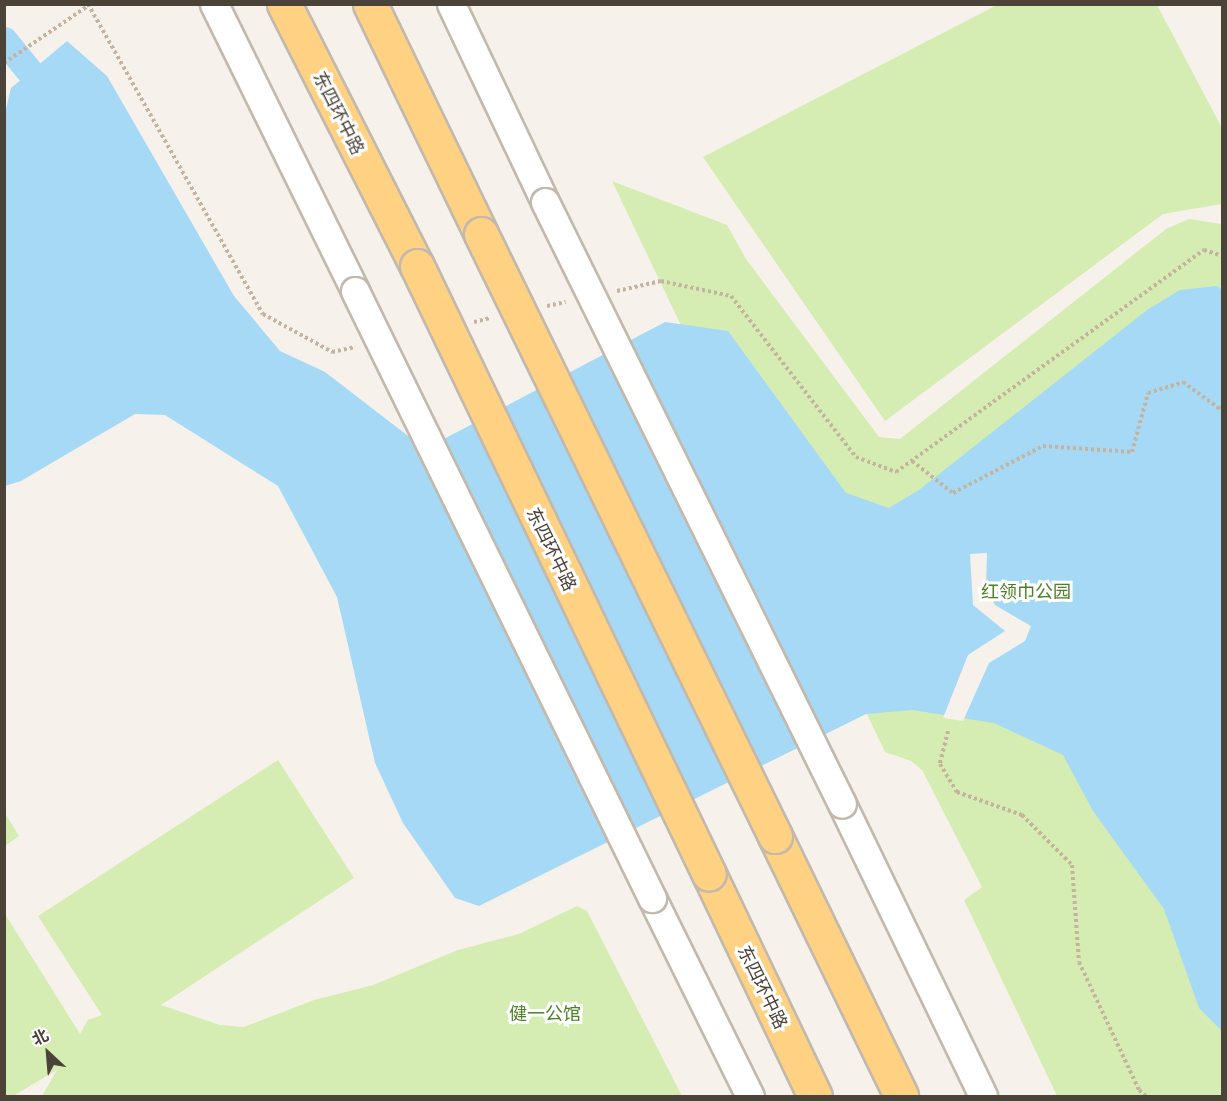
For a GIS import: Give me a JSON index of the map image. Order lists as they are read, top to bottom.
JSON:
{
  "streets": {
    "highway": ["东四环中路"]
  },
  "parks": ["红领巾公园", "健一公馆"],
  "north": "top left"
}
